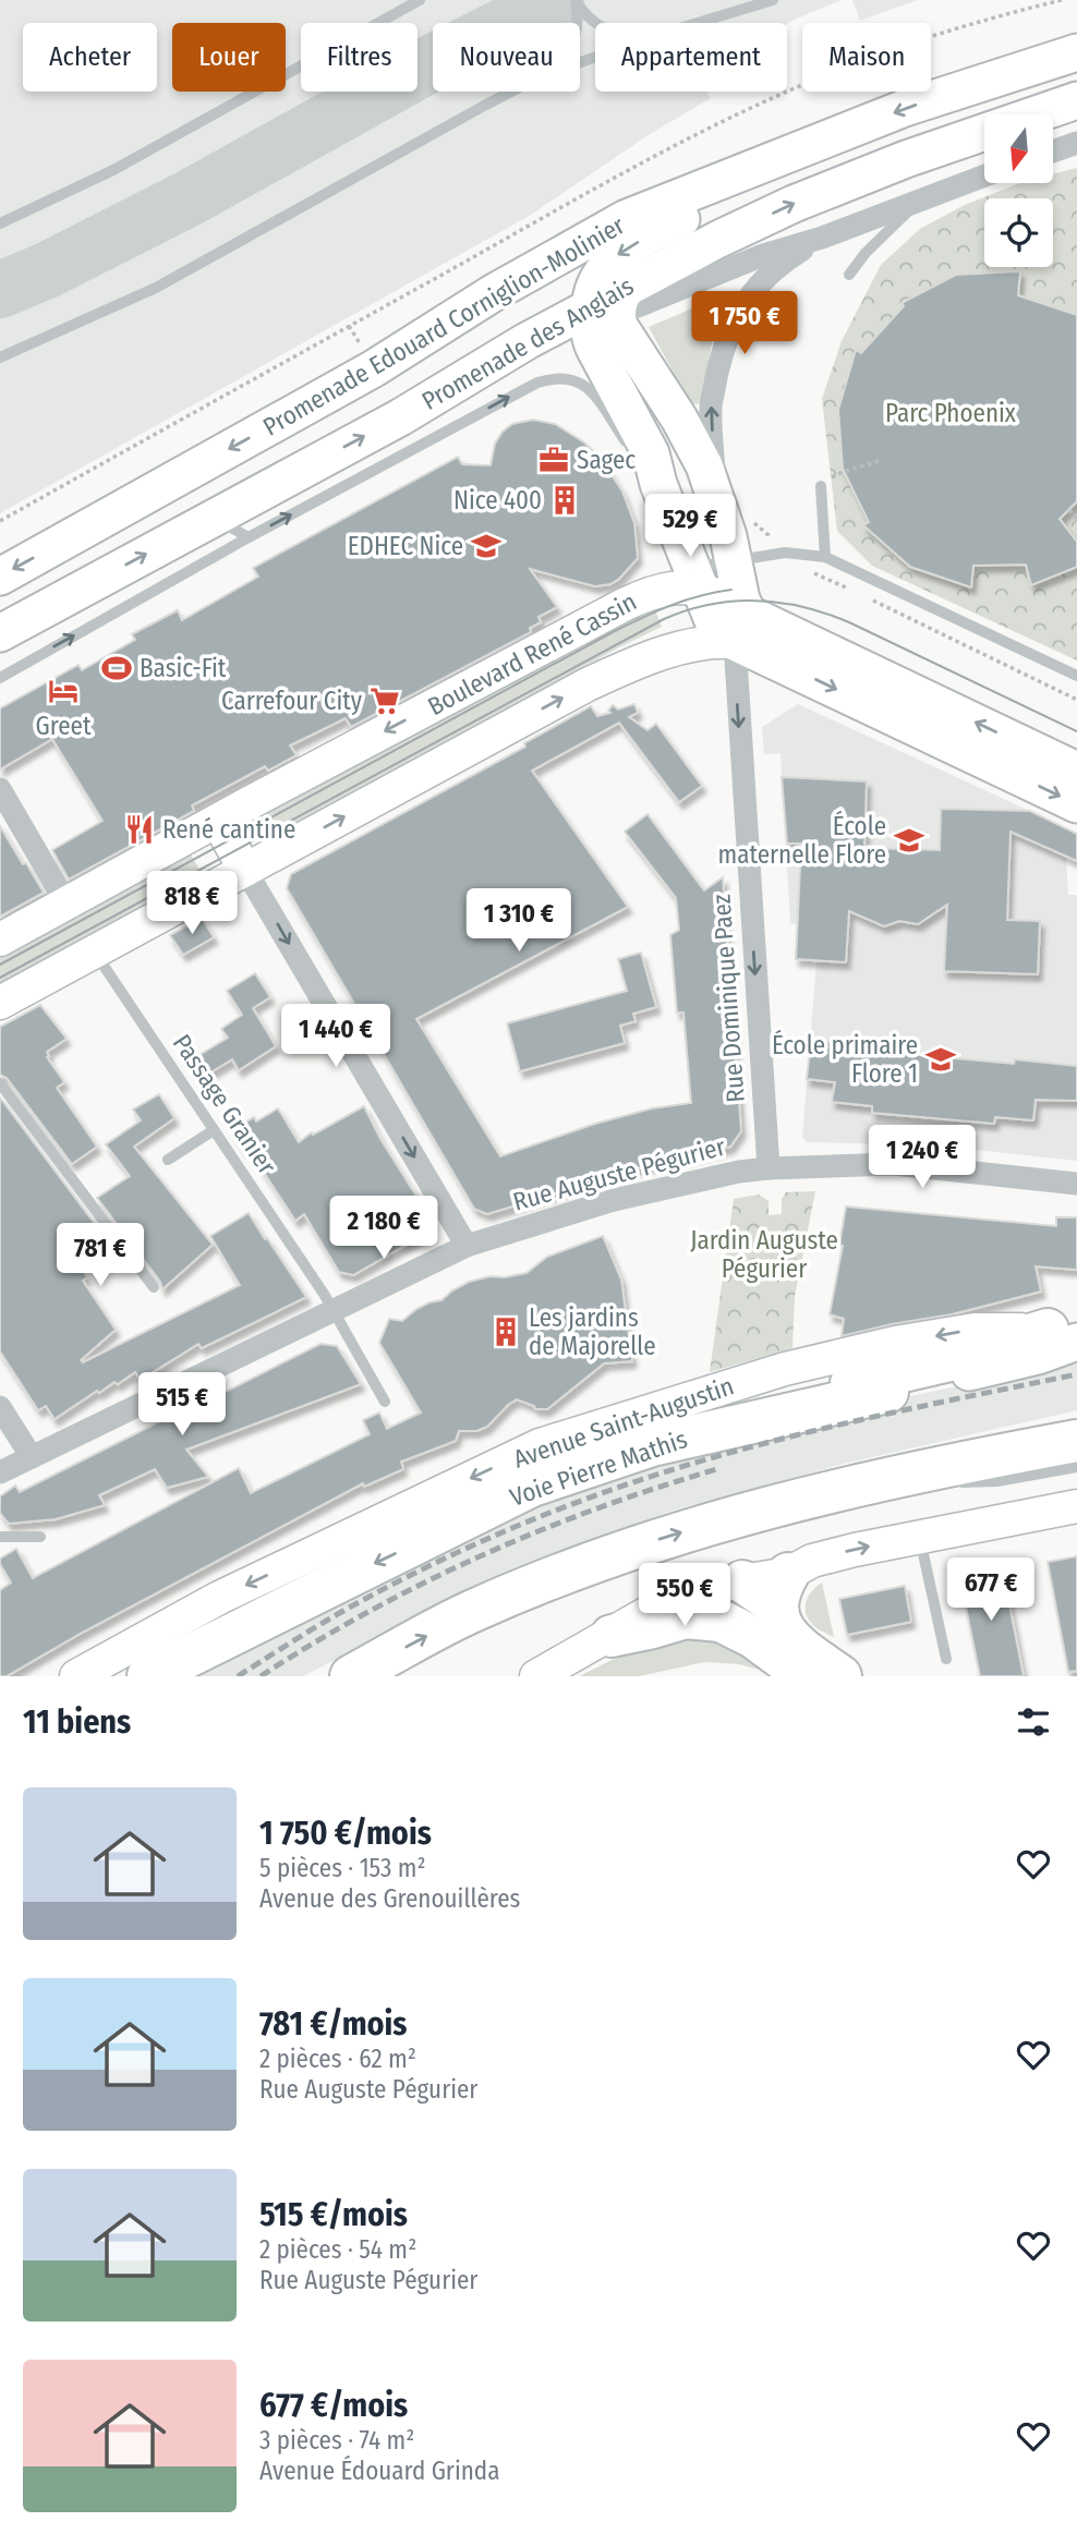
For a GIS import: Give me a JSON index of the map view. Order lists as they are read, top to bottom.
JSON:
{
  "streets": {
    "highway": ["Voie Pierre Mathis"],
    "main road": [
      "Promenade Edouard Corniglion-Molinier",
      "Promenade des Anglais",
      "Boulevard René Cassin",
      "Avenue Saint-Augustin"
    ],
    "street": ["Rue Dominique Paez", "Rue Auguste Pégurier"],
    "lane": ["Passage Granier"]
  },
  "crossings": [
    ["Rue Dominique Paez", "Rue Auguste Pégurier"],
    ["Passage Granier", "Rue Auguste Pégurier"],
    ["Avenue Saint-Augustin", "Voie Pierre Mathis"]
  ],
  "one_way": ["Promenade Edouard Corniglion-Molinier", "Rue Dominique Paez"],
  "parks": ["Parc Phoenix", "Jardin Auguste Pégurier"],
  "places": {
    "office": ["Sagec"],
    "building": ["Nice 400", "Les jardins de Majorelle"],
    "school or university": ["EDHEC Nice", "École maternelle Flore", "École primaire Flore 1"],
    "sports": ["Basic-Fit"],
    "hotel": ["Greet"],
    "supermarket": ["Carrefour City"],
    "restaurant": ["René cantine"]
  },
  "north": "bottom",
  "page": {
    "chip": [
      "Acheter",
      "Louer",
      "Filtres",
      "Nouveau",
      "Appartement",
      "Maison"
    ],
    "price": [
      "1 750 €",
      "529 €",
      "818 €",
      "1 310 €",
      "1 440 €",
      "1 240 €",
      "2 180 €",
      "781 €",
      "515 €",
      "677 €",
      "550 €"
    ],
    "heading": "11 biens",
    "list": [
      {
        "name": "1 750 €/mois",
        "note": "5 pièces · 153 m² · Avenue des Grenouillères"
      },
      {
        "name": "781 €/mois",
        "note": "2 pièces · 62 m² · Rue Auguste Pégurier"
      },
      {
        "name": "515 €/mois",
        "note": "2 pièces · 54 m² · Rue Auguste Pégurier"
      },
      {
        "name": "677 €/mois",
        "note": "3 pièces · 74 m² · Avenue Édouard Grinda"
      }
    ]
  }
}
